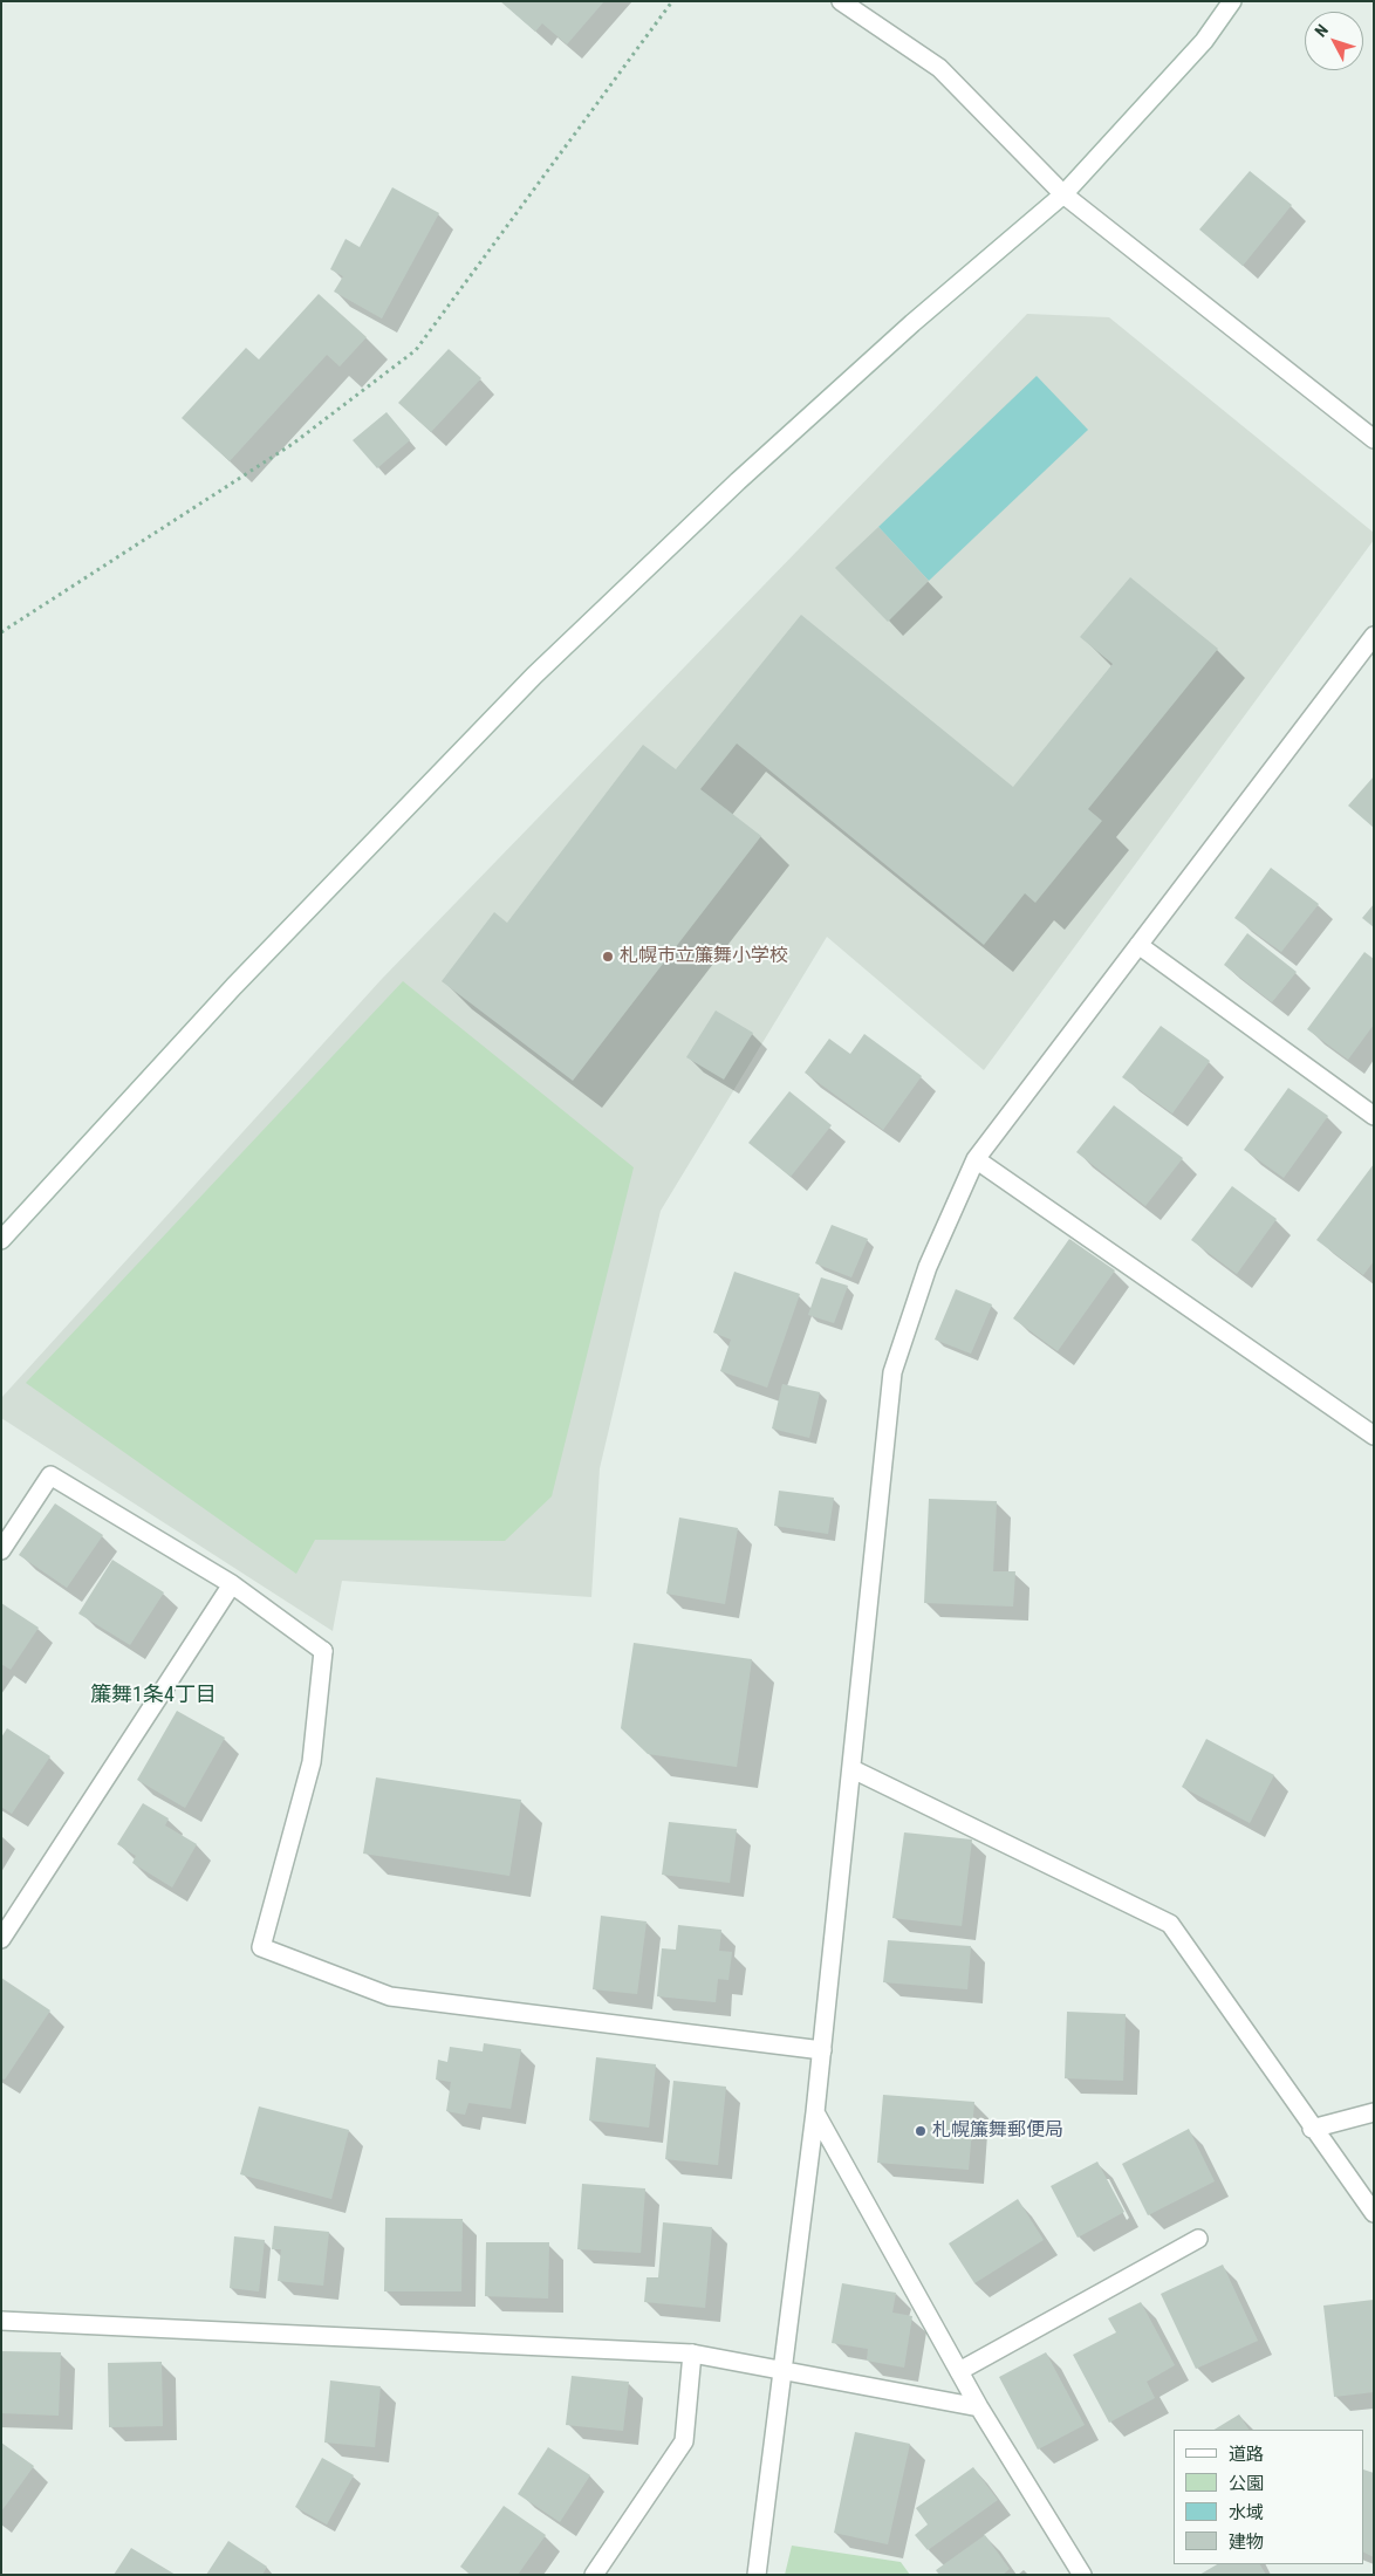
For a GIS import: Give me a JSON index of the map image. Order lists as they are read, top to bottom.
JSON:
{
  "districts": ["簾舞1条4丁目"],
  "places": ["札幌市立簾舞小学校", "札幌簾舞郵便局"],
  "legend": [
    "道路",
    "公園",
    "水域",
    "建物"
  ],
  "north": "top left"
}
